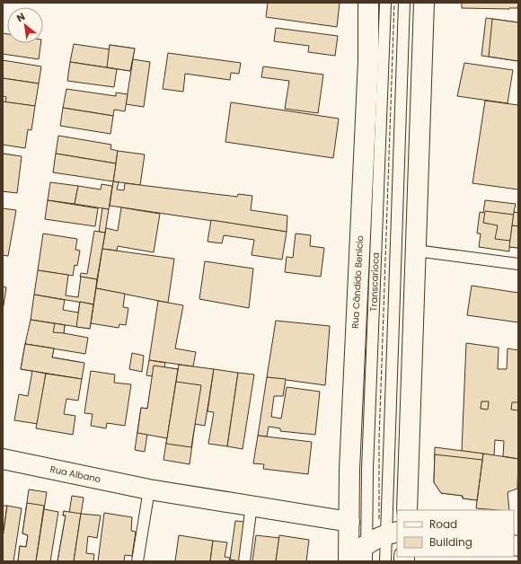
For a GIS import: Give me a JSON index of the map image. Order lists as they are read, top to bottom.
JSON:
{
  "streets": {
    "main road": ["Rua Cândido Benício", "Rua Albano"],
    "lane": ["Transcarioca"]
  },
  "crossings": [
    ["Rua Cândido Benício", "Rua Albano"]
  ],
  "legend": ["Road", "Building"],
  "north": "top left"
}
